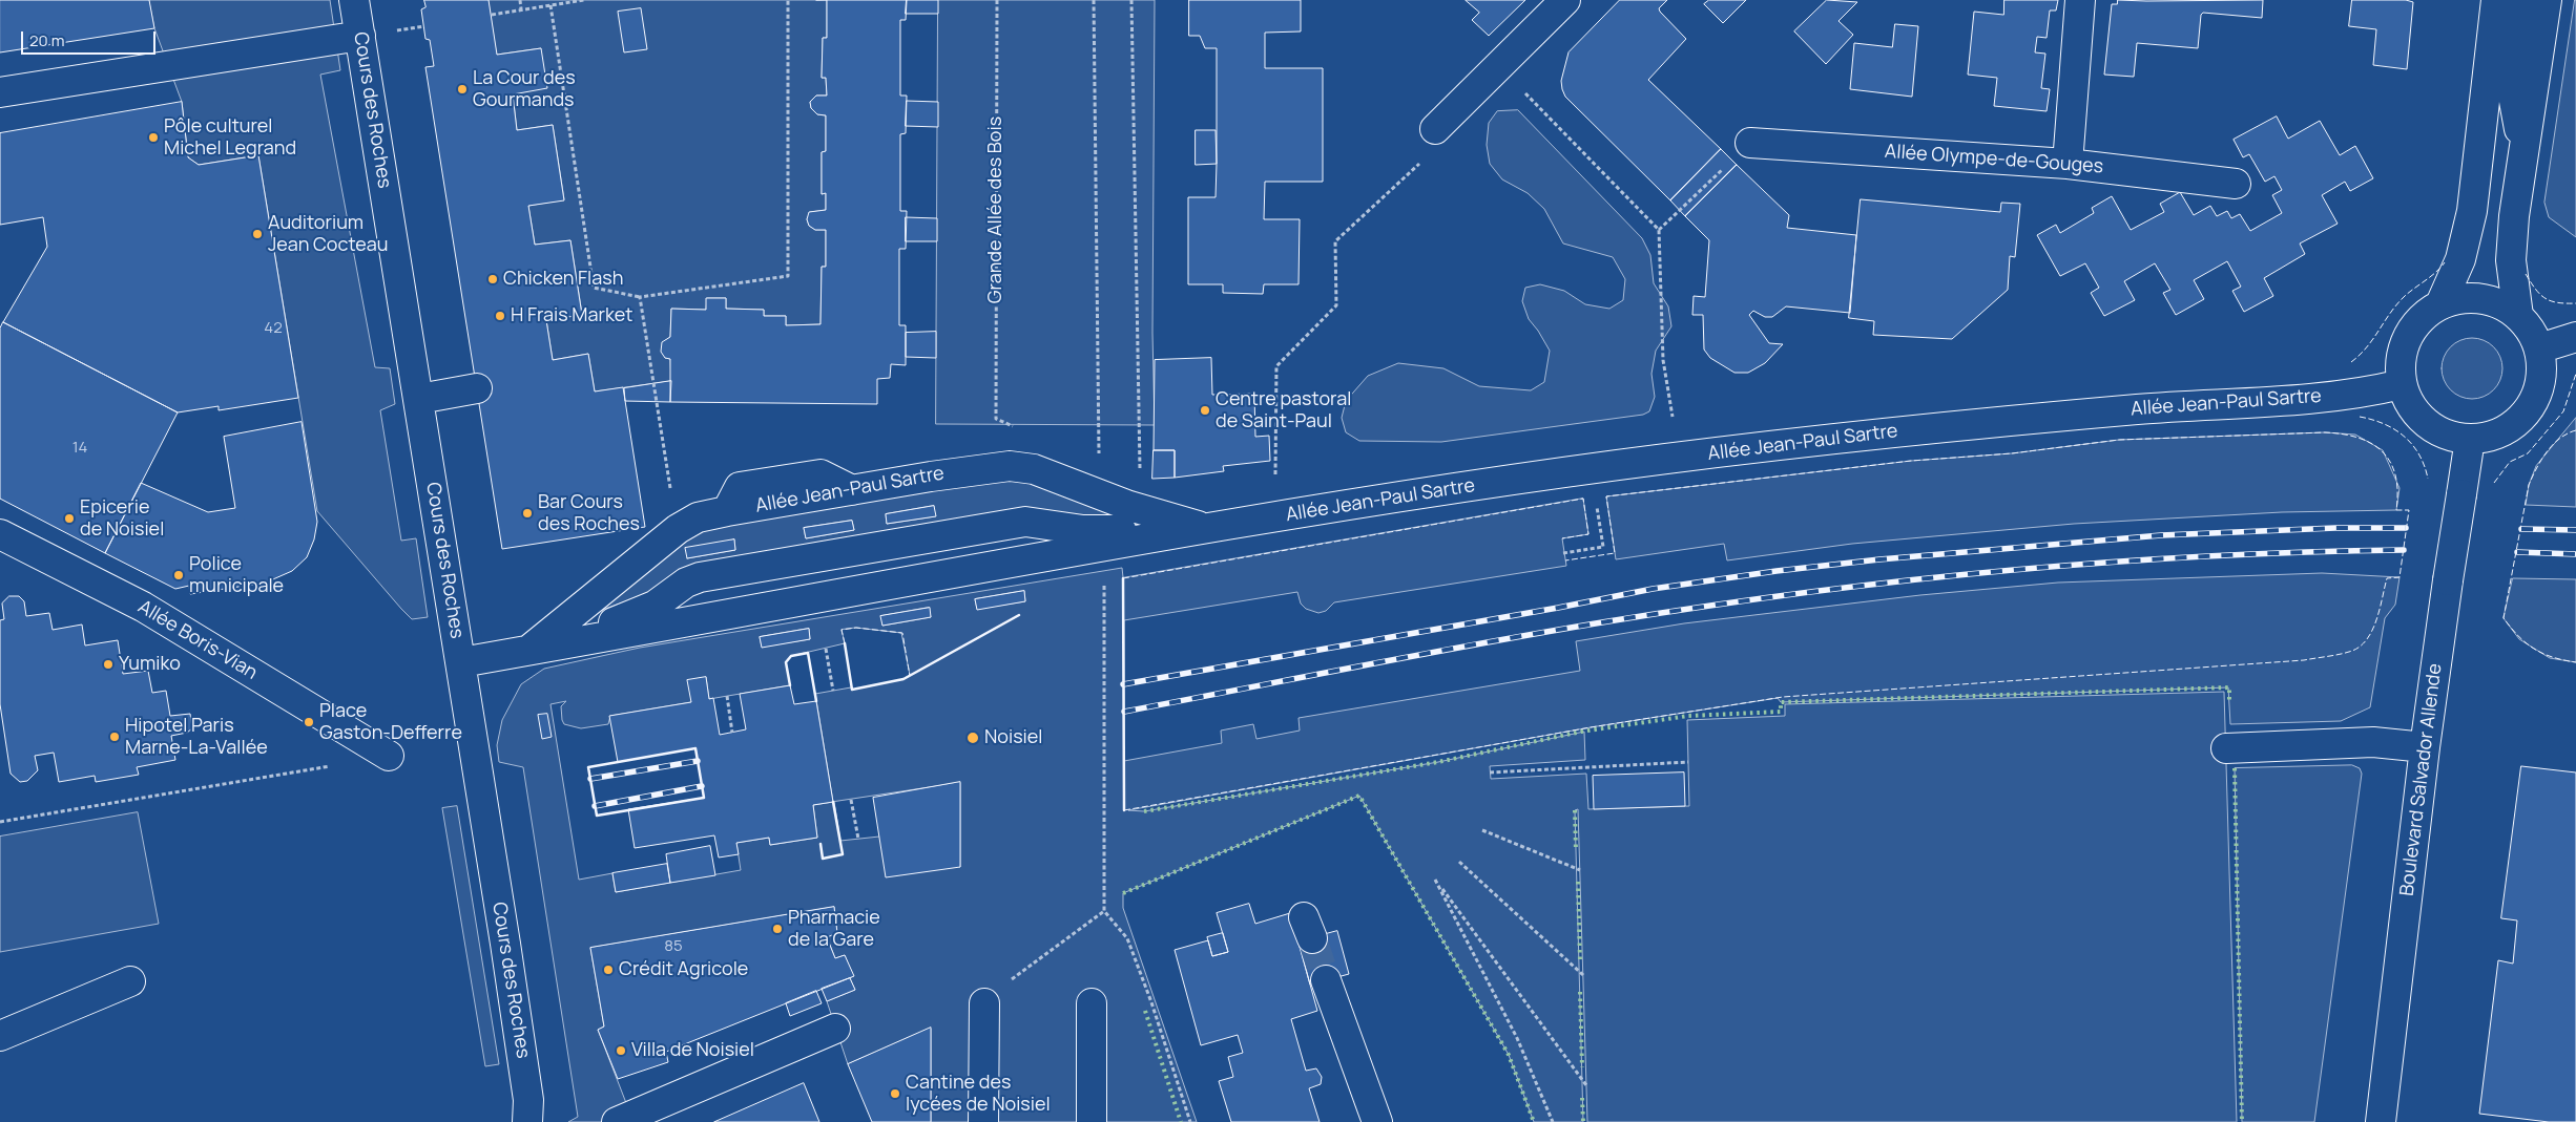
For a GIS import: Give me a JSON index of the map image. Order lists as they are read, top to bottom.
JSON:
{
  "streets": {
    "street": [
      "Cours des Roches",
      "Allée Olympe-de-Gouges",
      "Allée Jean-Paul Sartre",
      "Allée Boris-Vian",
      "Boulevard Salvador Allende"
    ],
    "path": ["Grande Allée des Bois"]
  },
  "crossings": [
    ["Cours des Roches", "Allée Jean-Paul Sartre"],
    ["Allée Jean-Paul Sartre", "Boulevard Salvador Allende"]
  ],
  "places": [
    "La Cour des Gourmands",
    "Pôle culturel Michel Legrand",
    "Auditorium Jean Cocteau",
    "Chicken Flash",
    "H Frais Market",
    "Centre pastoral de Saint-Paul",
    "Bar Cours des Roches",
    "Epicerie de Noisiel",
    "Police municipale",
    "Yumiko",
    "Place Gaston-Defferre",
    "Hipotel Paris Marne-La-Vallée",
    "Noisiel",
    "Pharmacie de la Gare",
    "Crédit Agricole",
    "Villa de Noisiel",
    "Cantine des lycées de Noisiel"
  ],
  "house_numbers": ["42", "14", "85"],
  "scale_bar": "20 m"
}
